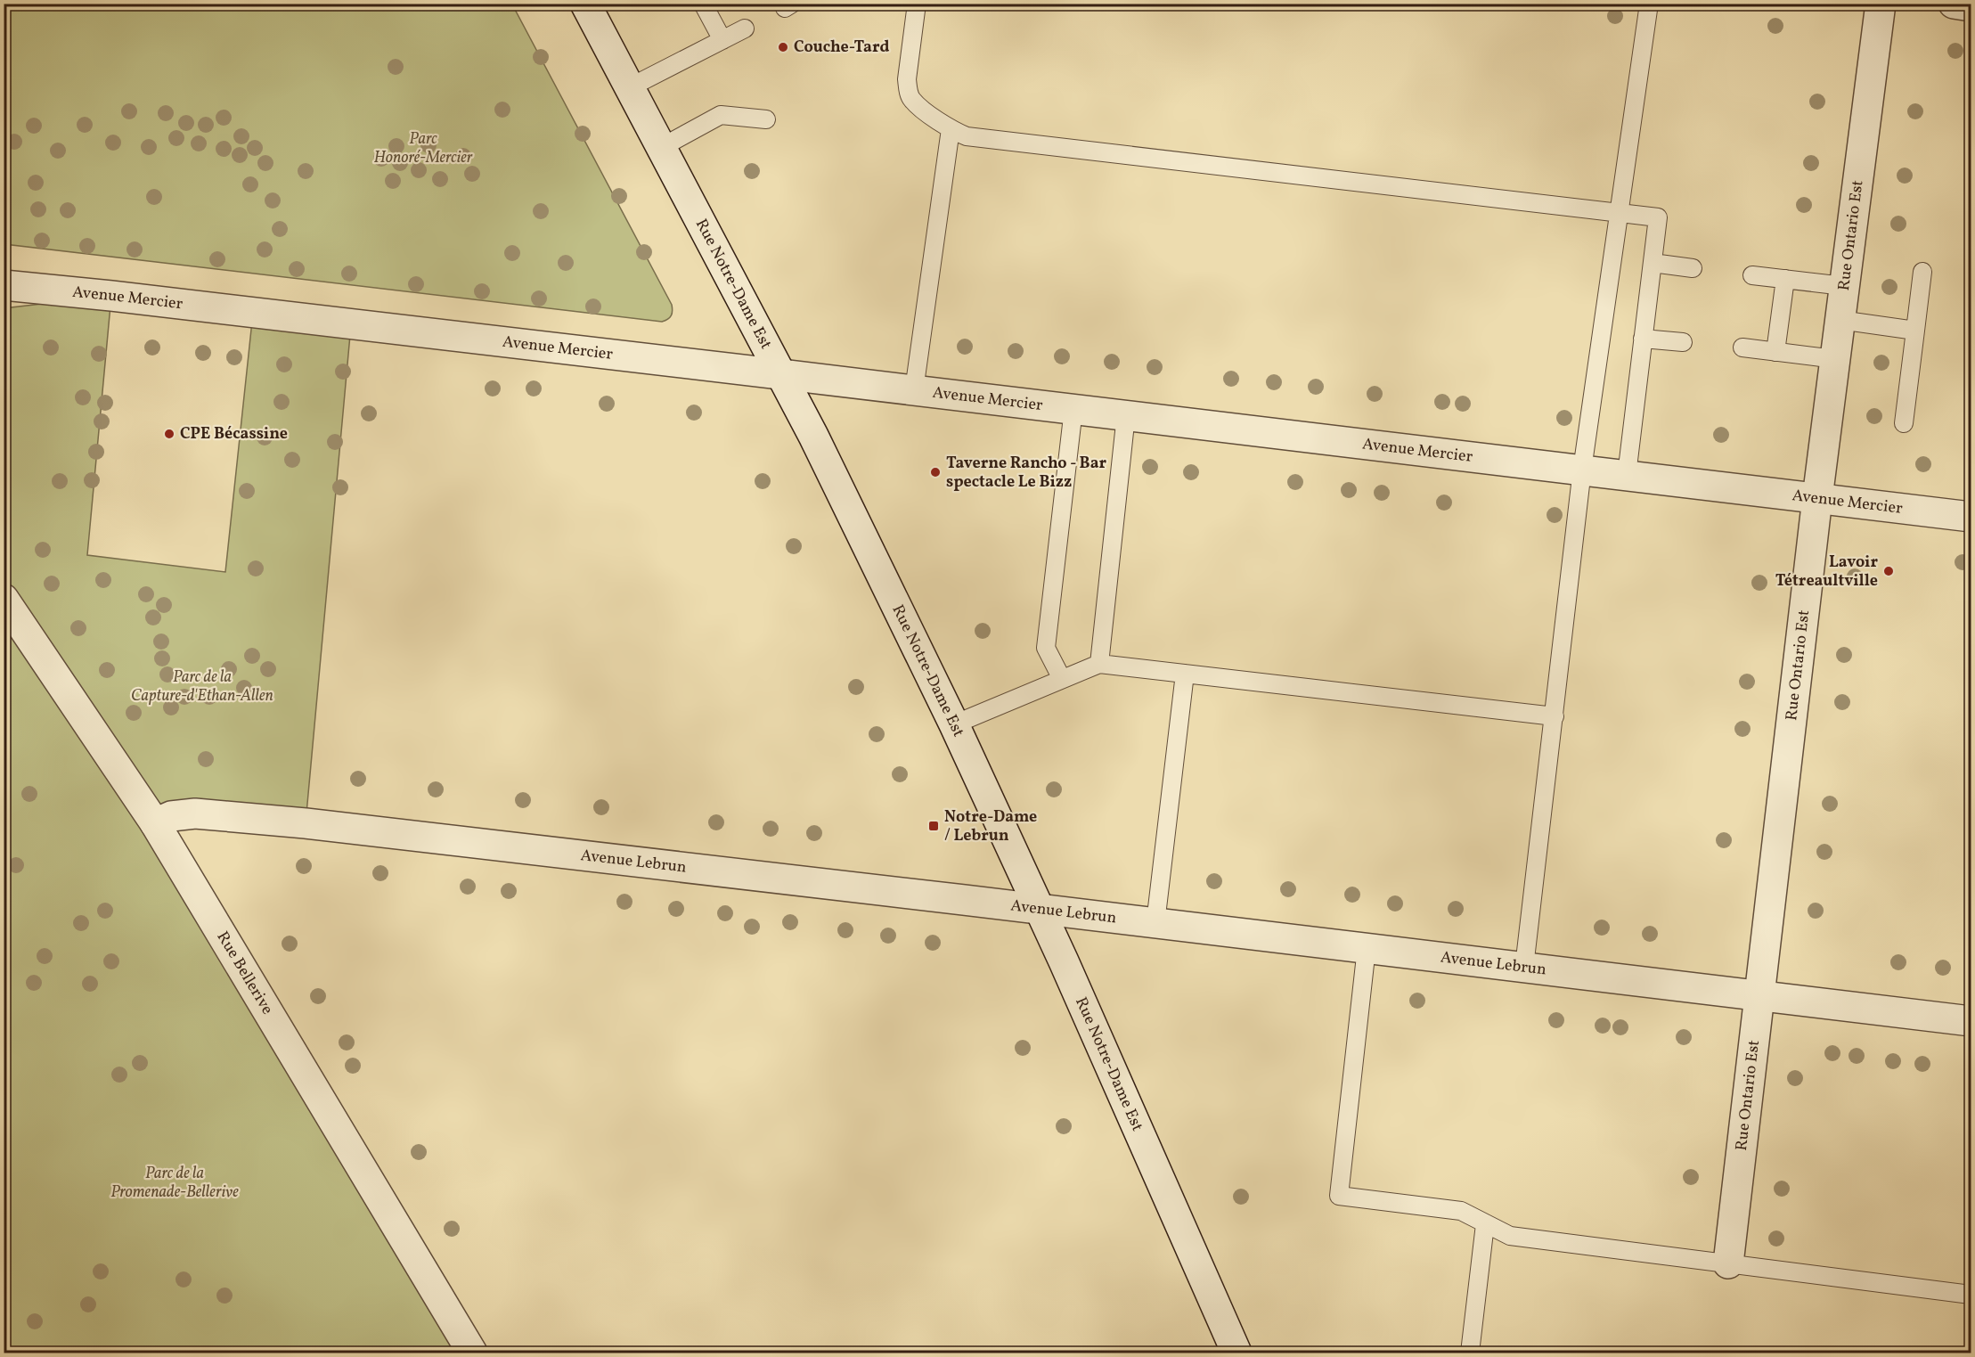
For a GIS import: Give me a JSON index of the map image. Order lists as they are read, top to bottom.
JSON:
{
  "streets": {
    "street": [
      "Rue Ontario Est",
      "Rue Notre-Dame Est",
      "Avenue Mercier",
      "Avenue Lebrun",
      "Rue Bellerive"
    ]
  },
  "crossings": [
    ["Rue Ontario Est", "Avenue Mercier"],
    ["Rue Ontario Est", "Avenue Lebrun"],
    ["Rue Notre-Dame Est", "Avenue Mercier"],
    ["Rue Notre-Dame Est", "Avenue Lebrun"],
    ["Avenue Lebrun", "Rue Bellerive"]
  ],
  "parks": ["Parc Honoré-Mercier", "Parc de la Capture-d'Ethan-Allen", "Parc de la Promenade-Bellerive"],
  "places": {
    "other": [
      "Couche-Tard",
      "CPE Bécassine",
      "Taverne Rancho - Bar spectacle Le Bizz",
      "Lavoir Tétreaultville"
    ],
    "transit": ["Notre-Dame / Lebrun"]
  }
}
